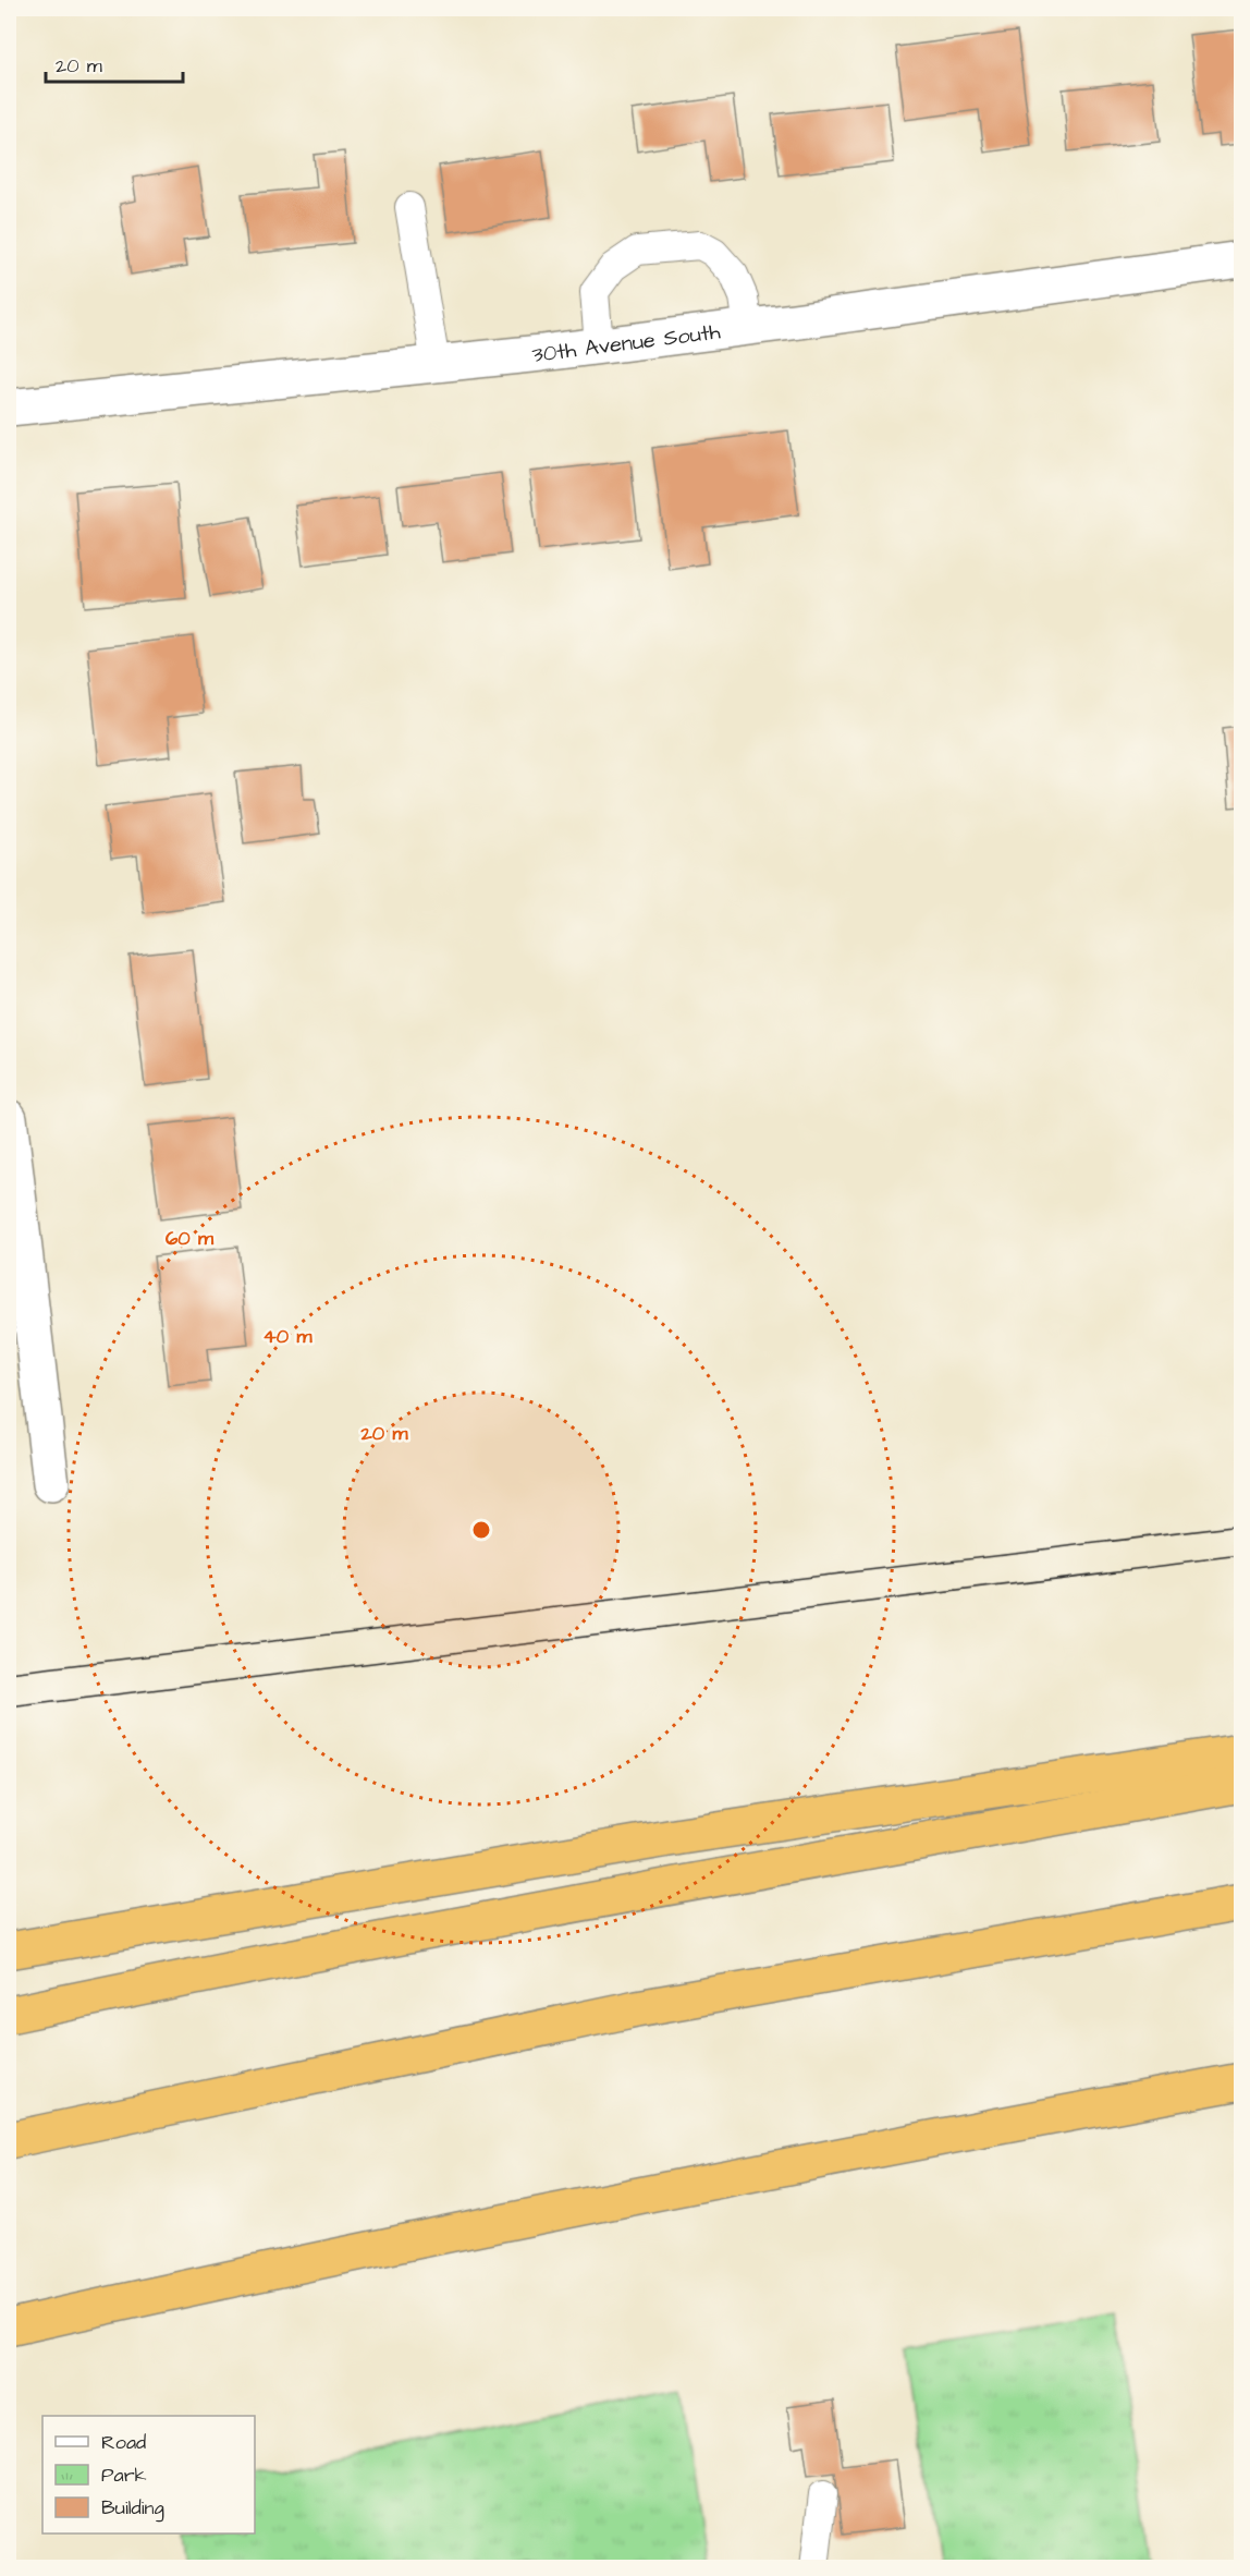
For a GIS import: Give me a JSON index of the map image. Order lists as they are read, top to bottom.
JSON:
{
  "streets": {
    "street": ["30th Avenue South"]
  },
  "legend": ["Road", "Park", "Building"],
  "scale_bar": "20 m",
  "rings": ["60 m", "40 m", "20 m"]
}
